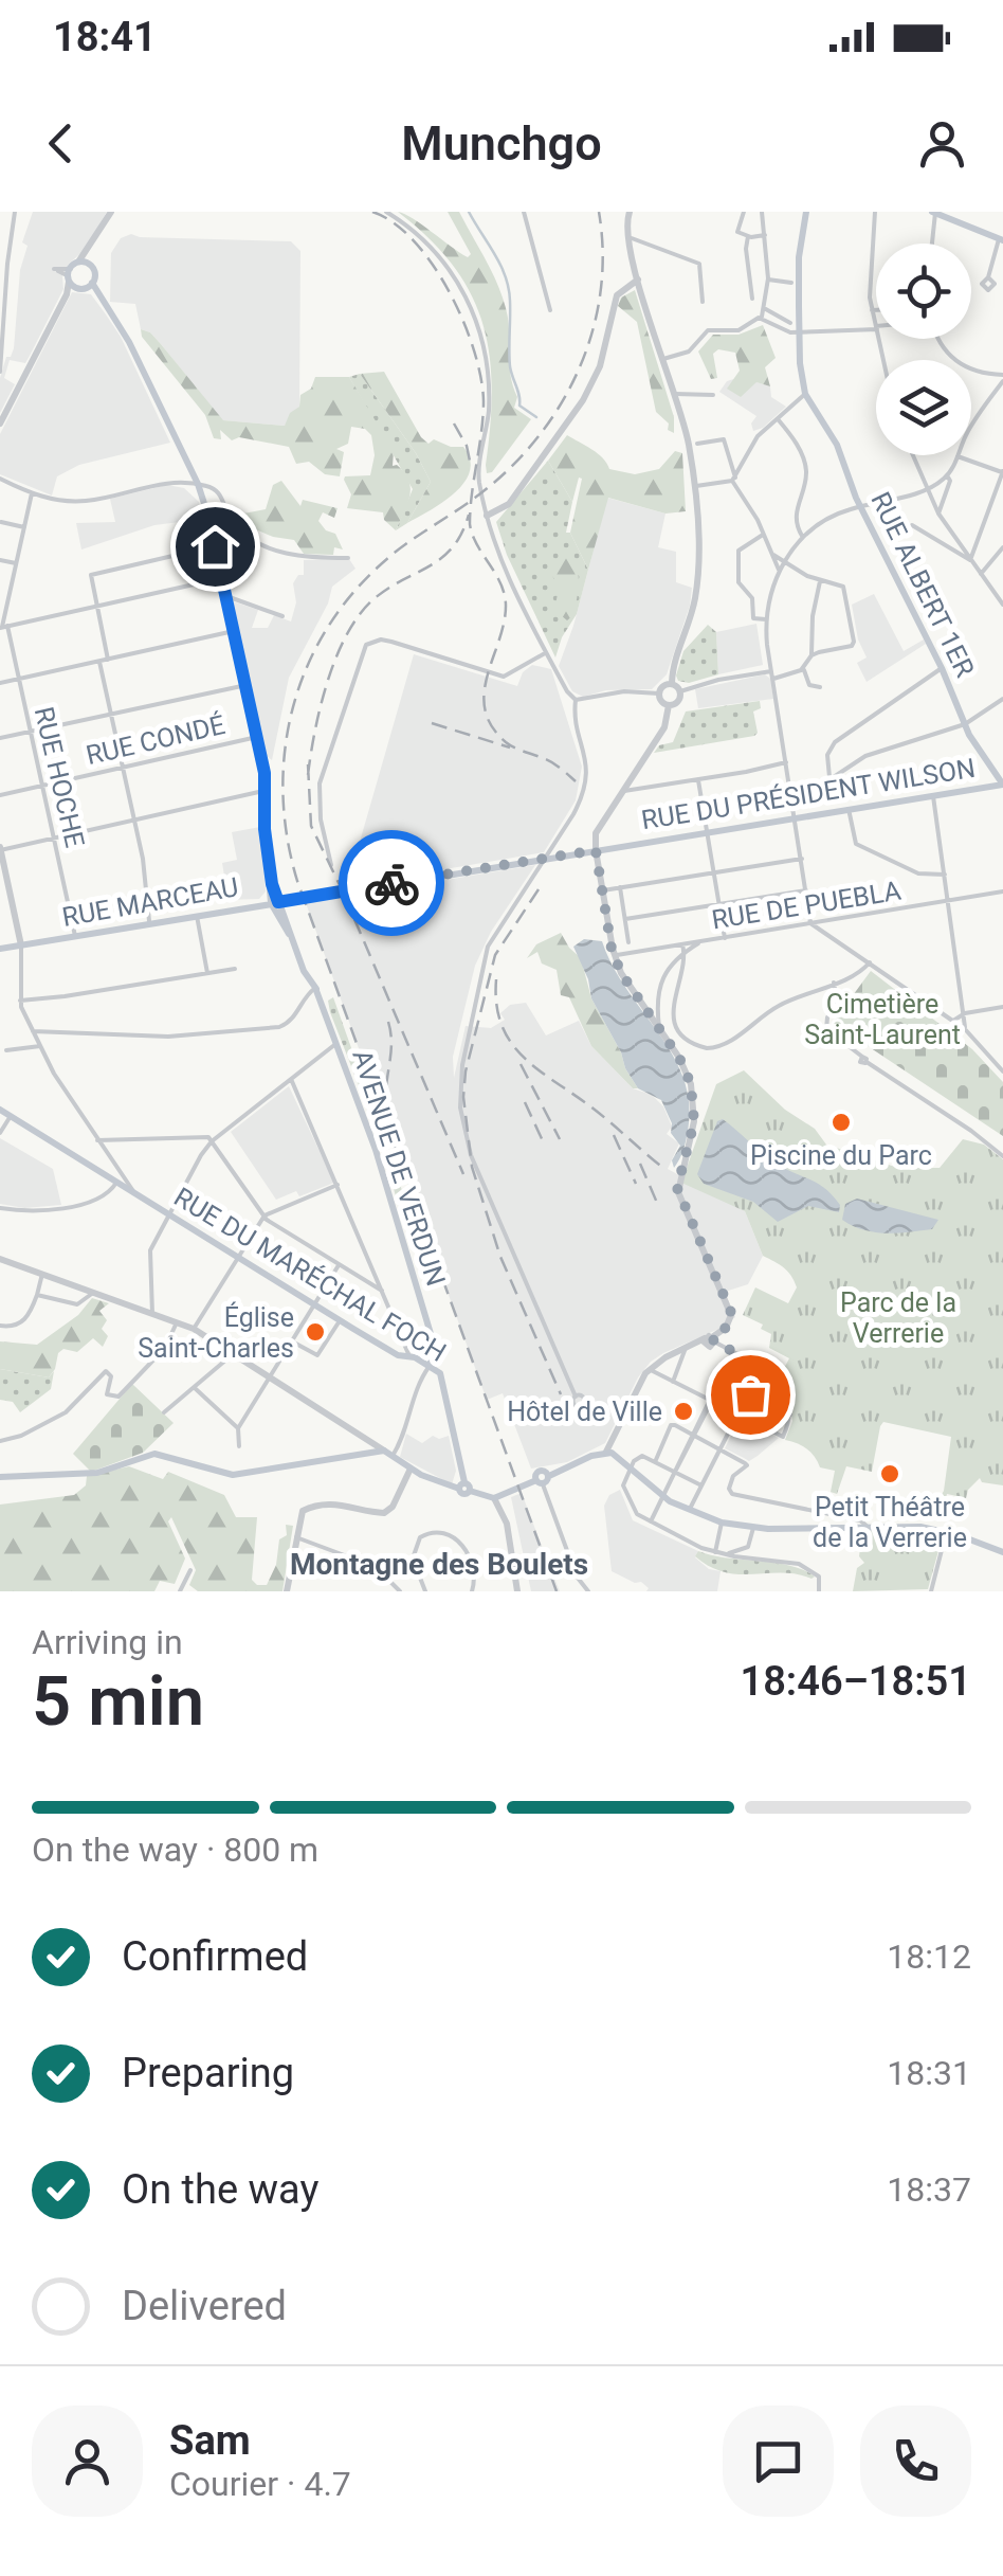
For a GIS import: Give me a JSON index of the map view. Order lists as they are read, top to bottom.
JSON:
{
  "streets": {
    "main road": [
      "RUE ALBERT 1ER",
      "RUE DU PRÉSIDENT WILSON",
      "RUE MARCEAU",
      "AVENUE DE VERDUN",
      "RUE DU MARÉCHAL FOCH"
    ],
    "street": ["RUE CONDÉ", "RUE HOCHE", "RUE DE PUEBLA"]
  },
  "crossings": [
    ["RUE ALBERT 1ER", "RUE DU PRÉSIDENT WILSON"],
    ["RUE CONDÉ", "RUE HOCHE"],
    ["RUE CONDÉ", "AVENUE DE VERDUN"],
    ["RUE HOCHE", "RUE MARCEAU"],
    ["RUE DU PRÉSIDENT WILSON", "RUE MARCEAU"],
    ["RUE MARCEAU", "AVENUE DE VERDUN"],
    ["AVENUE DE VERDUN", "RUE DU MARÉCHAL FOCH"]
  ],
  "districts": ["Montagne des Boulets"],
  "parks": ["Cimetière Saint-Laurent", "Parc de la Verrerie"],
  "places": [
    "Piscine du Parc",
    "Église Saint-Charles",
    "Hôtel de Ville",
    "Petit Théâtre de la Verrerie"
  ],
  "page": {
    "status": "18:41",
    "header": "Munchgo",
    "heading": ["5 min", "Arriving in", "18:46–18:51"],
    "panel": ["Sam", "Courier · 4.7"],
    "bar": "On the way · 800 m",
    "list": [
      ["Confirmed", "18:12"],
      ["Preparing", "18:31"],
      ["On the way", "18:37"],
      "Delivered"
    ]
  }
}
